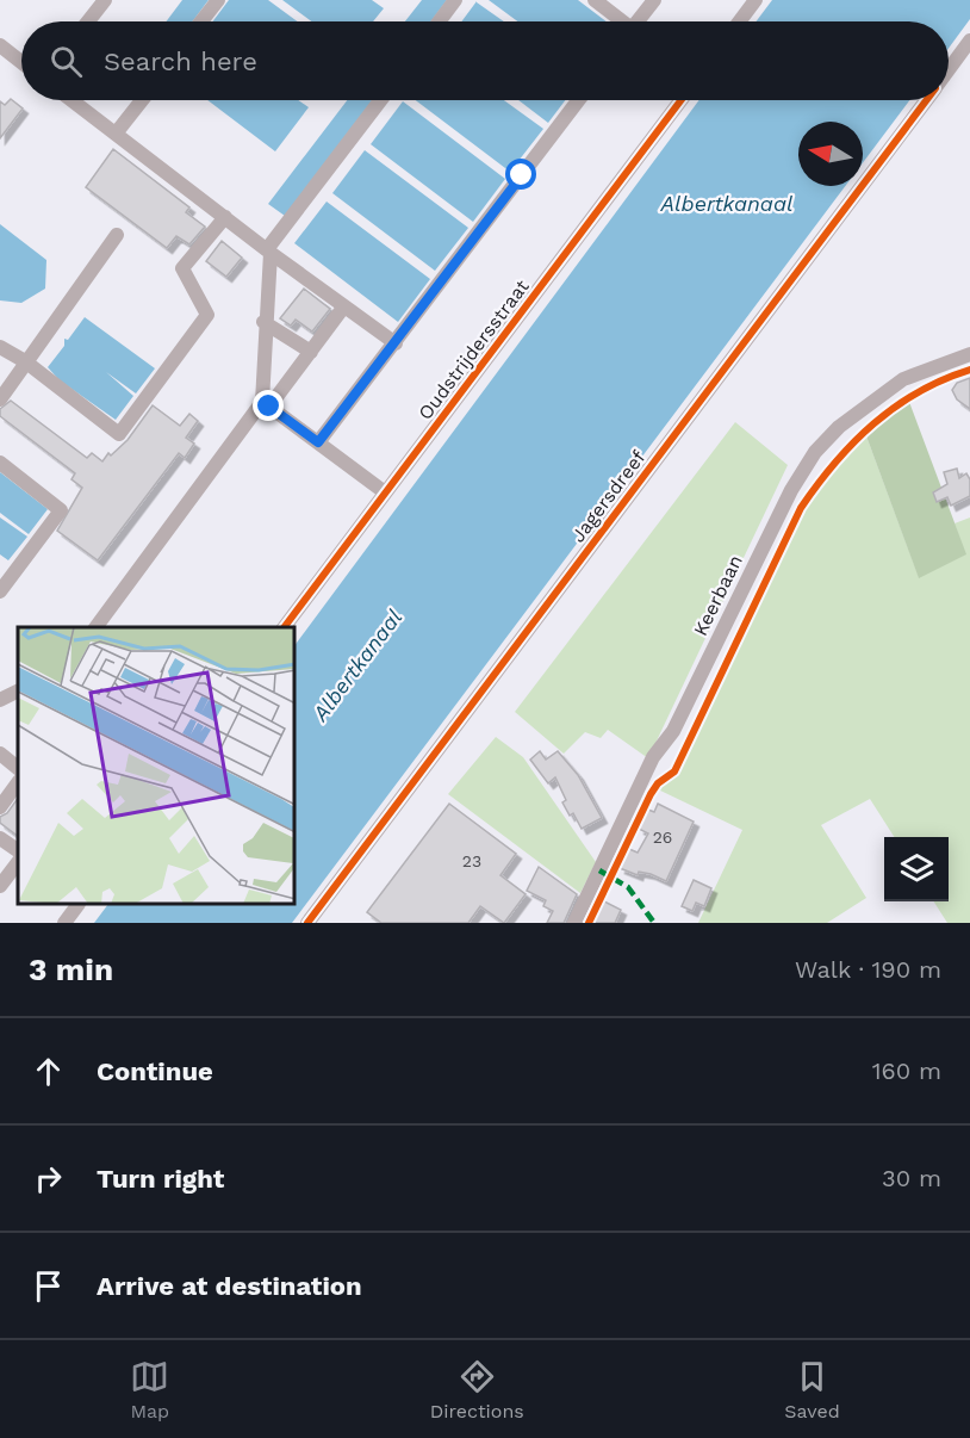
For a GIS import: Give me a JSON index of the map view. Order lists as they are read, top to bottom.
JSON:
{
  "streets": {
    "street": ["Oudstrijdersstraat", "Jagersdreef", "Keerbaan"]
  },
  "water": ["Albertkanaal"],
  "house_numbers": ["26", "23"],
  "north": "left",
  "page": {
    "search": "Search here",
    "heading": ["3 min", "Walk · 190 m"],
    "list": [
      ["Continue", "160 m"],
      ["Turn right", "30 m"],
      "Arrive at destination"
    ],
    "nav": ["Map", "Directions", "Saved"]
  }
}
